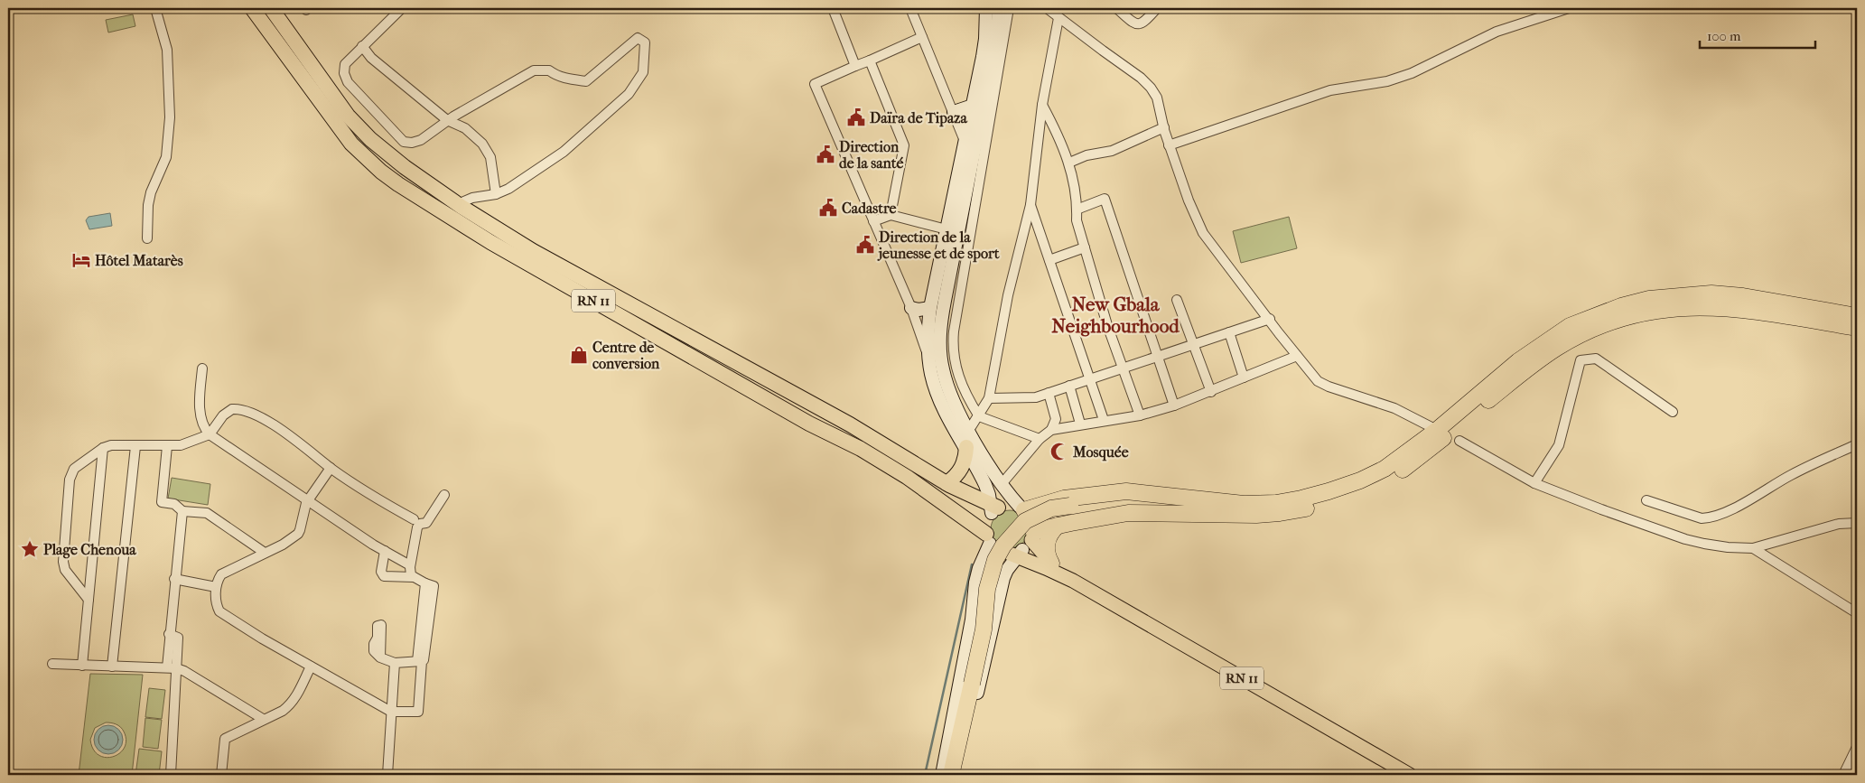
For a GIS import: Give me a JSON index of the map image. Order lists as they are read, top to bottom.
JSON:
{
  "streets": {
    "highway": ["RN 11"]
  },
  "districts": ["New Gbala Neighbourhood"],
  "places": {
    "public building": [
      "Daïra de Tipaza",
      "Direction de la santé",
      "Cadastre",
      "Direction de la jeunesse et de sport"
    ],
    "hotel": ["Hôtel Matarès"],
    "shop": ["Centre de conversion"],
    "mosque": ["Mosquée"],
    "place": ["Plage Chenoua"]
  },
  "scale_bar": "100 m"
}
